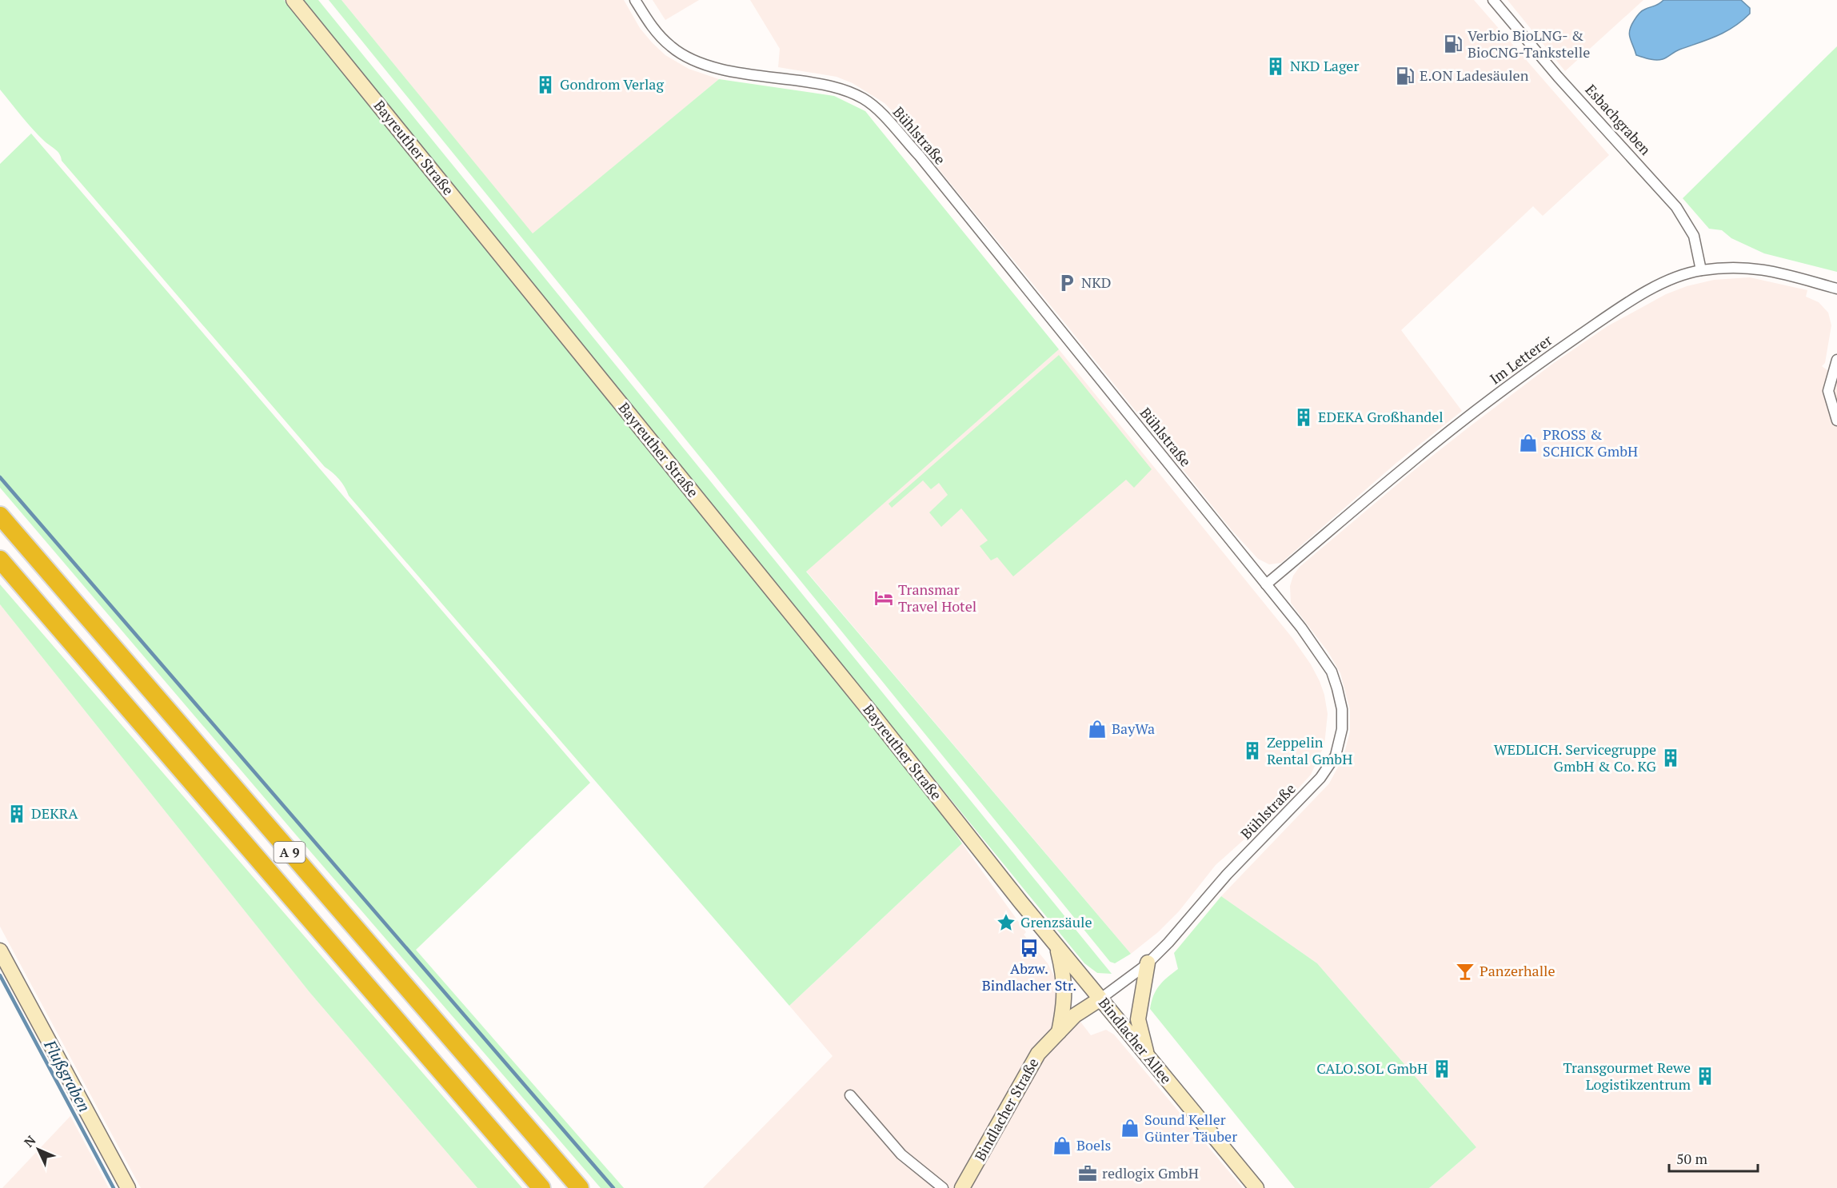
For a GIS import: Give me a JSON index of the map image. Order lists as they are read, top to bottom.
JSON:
{
  "streets": {
    "highway": ["A 9"],
    "main road": ["Bayreuther Straße", "Bindlacher Allee", "Bindlacher Straße"],
    "street": ["Esbachgraben", "Bühlstraße", "Im Letterer"]
  },
  "crossings": [
    ["Esbachgraben", "Im Letterer"],
    ["Bühlstraße", "Im Letterer"],
    ["Bühlstraße", "Bindlacher Allee"],
    ["Bühlstraße", "Bindlacher Straße"],
    ["Bayreuther Straße", "Bindlacher Allee"],
    ["Bindlacher Allee", "Bindlacher Straße"]
  ],
  "water": ["Flußgraben"],
  "places": {
    "fuel station": ["Verbio BioLNG- & BioCNG-Tankstelle", "E.ON Ladesäulen"],
    "building": [
      "NKD Lager",
      "Gondrom Verlag",
      "EDEKA Großhandel",
      "Zeppelin Rental GmbH",
      "WEDLICH. Servicegruppe GmbH & Co. KG",
      "DEKRA",
      "CALO.SOL GmbH",
      "Transgourmet Rewe Logistikzentrum"
    ],
    "parking": ["NKD"],
    "shop": [
      "PROSS & SCHICK GmbH",
      "BayWa",
      "Sound Keller Günter Täuber",
      "Boels"
    ],
    "hotel": ["Transmar Travel Hotel"],
    "place": ["Grenzsäule"],
    "bus stop": ["Abzw. Bindlacher Str."],
    "bar": ["Panzerhalle"],
    "office": ["redlogix GmbH"]
  },
  "scale_bar": "50 m",
  "north": "top left"
}
